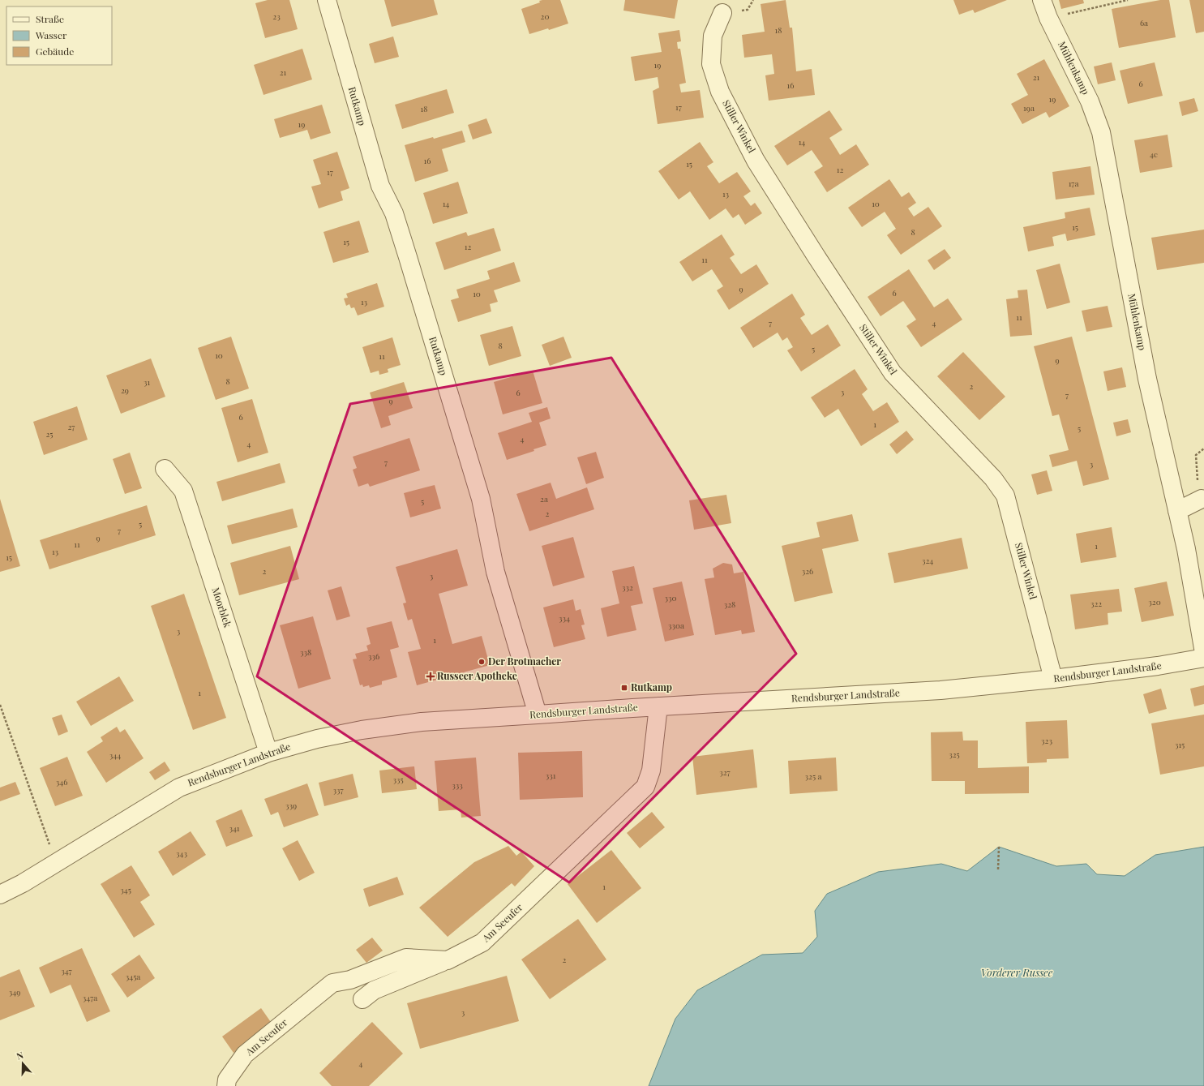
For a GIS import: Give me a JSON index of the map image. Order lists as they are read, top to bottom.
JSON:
{
  "streets": {
    "street": [
      "Mühlenkamp",
      "Rutkamp",
      "Stiller Winkel",
      "Moorblek",
      "Rendsburger Landstraße",
      "Am Seeufer"
    ]
  },
  "crossings": [
    ["Rutkamp", "Rendsburger Landstraße"],
    ["Stiller Winkel", "Rendsburger Landstraße"],
    ["Moorblek", "Rendsburger Landstraße"],
    ["Rendsburger Landstraße", "Am Seeufer"]
  ],
  "water": ["Vorderer Russee"],
  "places": {
    "other": ["Der Brotmacher"],
    "health": ["Russeer Apotheke"],
    "transit": ["Rutkamp"]
  },
  "house_numbers": [
    "23",
    "20",
    "6a",
    "18",
    "19",
    "21",
    "21",
    "6",
    "16",
    "19",
    "17",
    "19a",
    "18",
    "19",
    "14",
    "4e",
    "16",
    "15",
    "12",
    "17",
    "17a",
    "13",
    "14",
    "10",
    "15",
    "8",
    "15",
    "12",
    "11",
    "9",
    "6",
    "10",
    "13",
    "11",
    "7",
    "4",
    "8",
    "5",
    "10",
    "11",
    "9",
    "8",
    "31",
    "2",
    "29",
    "3",
    "6",
    "7",
    "9",
    "6",
    "1",
    "27",
    "5",
    "25",
    "4",
    "4",
    "7",
    "3",
    "2a",
    "5",
    "2",
    "5",
    "7",
    "9",
    "11",
    "1",
    "13",
    "15",
    "324",
    "2",
    "326",
    "3",
    "332",
    "330",
    "320",
    "322",
    "328",
    "334",
    "330a",
    "3",
    "1",
    "338",
    "336",
    "1",
    "323",
    "315",
    "325",
    "344",
    "327",
    "331",
    "325 a",
    "335",
    "346",
    "333",
    "337",
    "339",
    "341",
    "343",
    "1",
    "345",
    "2",
    "347",
    "345a",
    "349",
    "347a",
    "3",
    "4"
  ],
  "legend": ["Straße", "Wasser", "Gebäude"],
  "north": "top"
}
